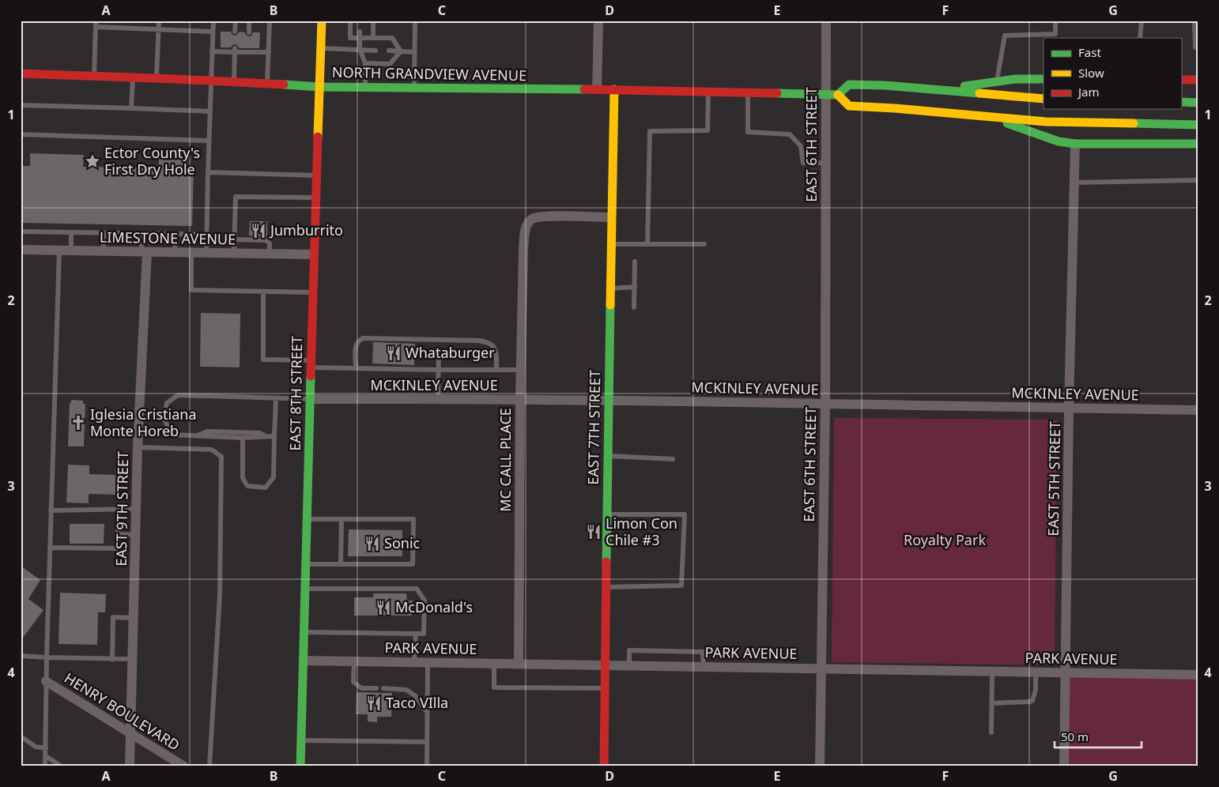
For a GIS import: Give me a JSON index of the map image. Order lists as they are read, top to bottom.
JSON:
{
  "streets": {
    "main road": ["NORTH GRANDVIEW AVENUE", "EAST 8TH STREET", "EAST 7TH STREET"],
    "street": [
      "EAST 6TH STREET",
      "LIMESTONE AVENUE",
      "MCKINLEY AVENUE",
      "MC CALL PLACE",
      "EAST 5TH STREET",
      "EAST 9TH STREET",
      "PARK AVENUE",
      "HENRY BOULEVARD"
    ]
  },
  "crossings": [
    ["NORTH GRANDVIEW AVENUE", "EAST 6TH STREET"],
    ["NORTH GRANDVIEW AVENUE", "EAST 8TH STREET"],
    ["NORTH GRANDVIEW AVENUE", "EAST 7TH STREET"],
    ["EAST 6TH STREET", "MCKINLEY AVENUE"],
    ["EAST 6TH STREET", "PARK AVENUE"],
    ["LIMESTONE AVENUE", "EAST 8TH STREET"],
    ["LIMESTONE AVENUE", "EAST 9TH STREET"],
    ["MCKINLEY AVENUE", "EAST 8TH STREET"],
    ["MCKINLEY AVENUE", "EAST 7TH STREET"],
    ["MCKINLEY AVENUE", "MC CALL PLACE"],
    ["MCKINLEY AVENUE", "EAST 5TH STREET"],
    ["EAST 8TH STREET", "PARK AVENUE"],
    ["EAST 7TH STREET", "MC CALL PLACE"],
    ["EAST 7TH STREET", "PARK AVENUE"],
    ["MC CALL PLACE", "PARK AVENUE"],
    ["EAST 5TH STREET", "PARK AVENUE"],
    ["EAST 9TH STREET", "HENRY BOULEVARD"]
  ],
  "parks": ["Royalty Park"],
  "places": {
    "place": ["Ector County's First Dry Hole"],
    "restaurant": [
      "Jumburrito",
      "Whataburger",
      "Limon Con Chile #3",
      "Sonic",
      "McDonald's",
      "Taco VIlla"
    ],
    "church": ["Iglesia Cristiana Monte Horeb"]
  },
  "legend": ["Fast", "Slow", "Jam"],
  "scale_bar": "50 m",
  "grid": {
    "columns": [
      "A",
      "B",
      "C",
      "D",
      "E",
      "F",
      "G"
    ],
    "rows": [
      "1",
      "2",
      "3",
      "4"
    ]
  }
}
